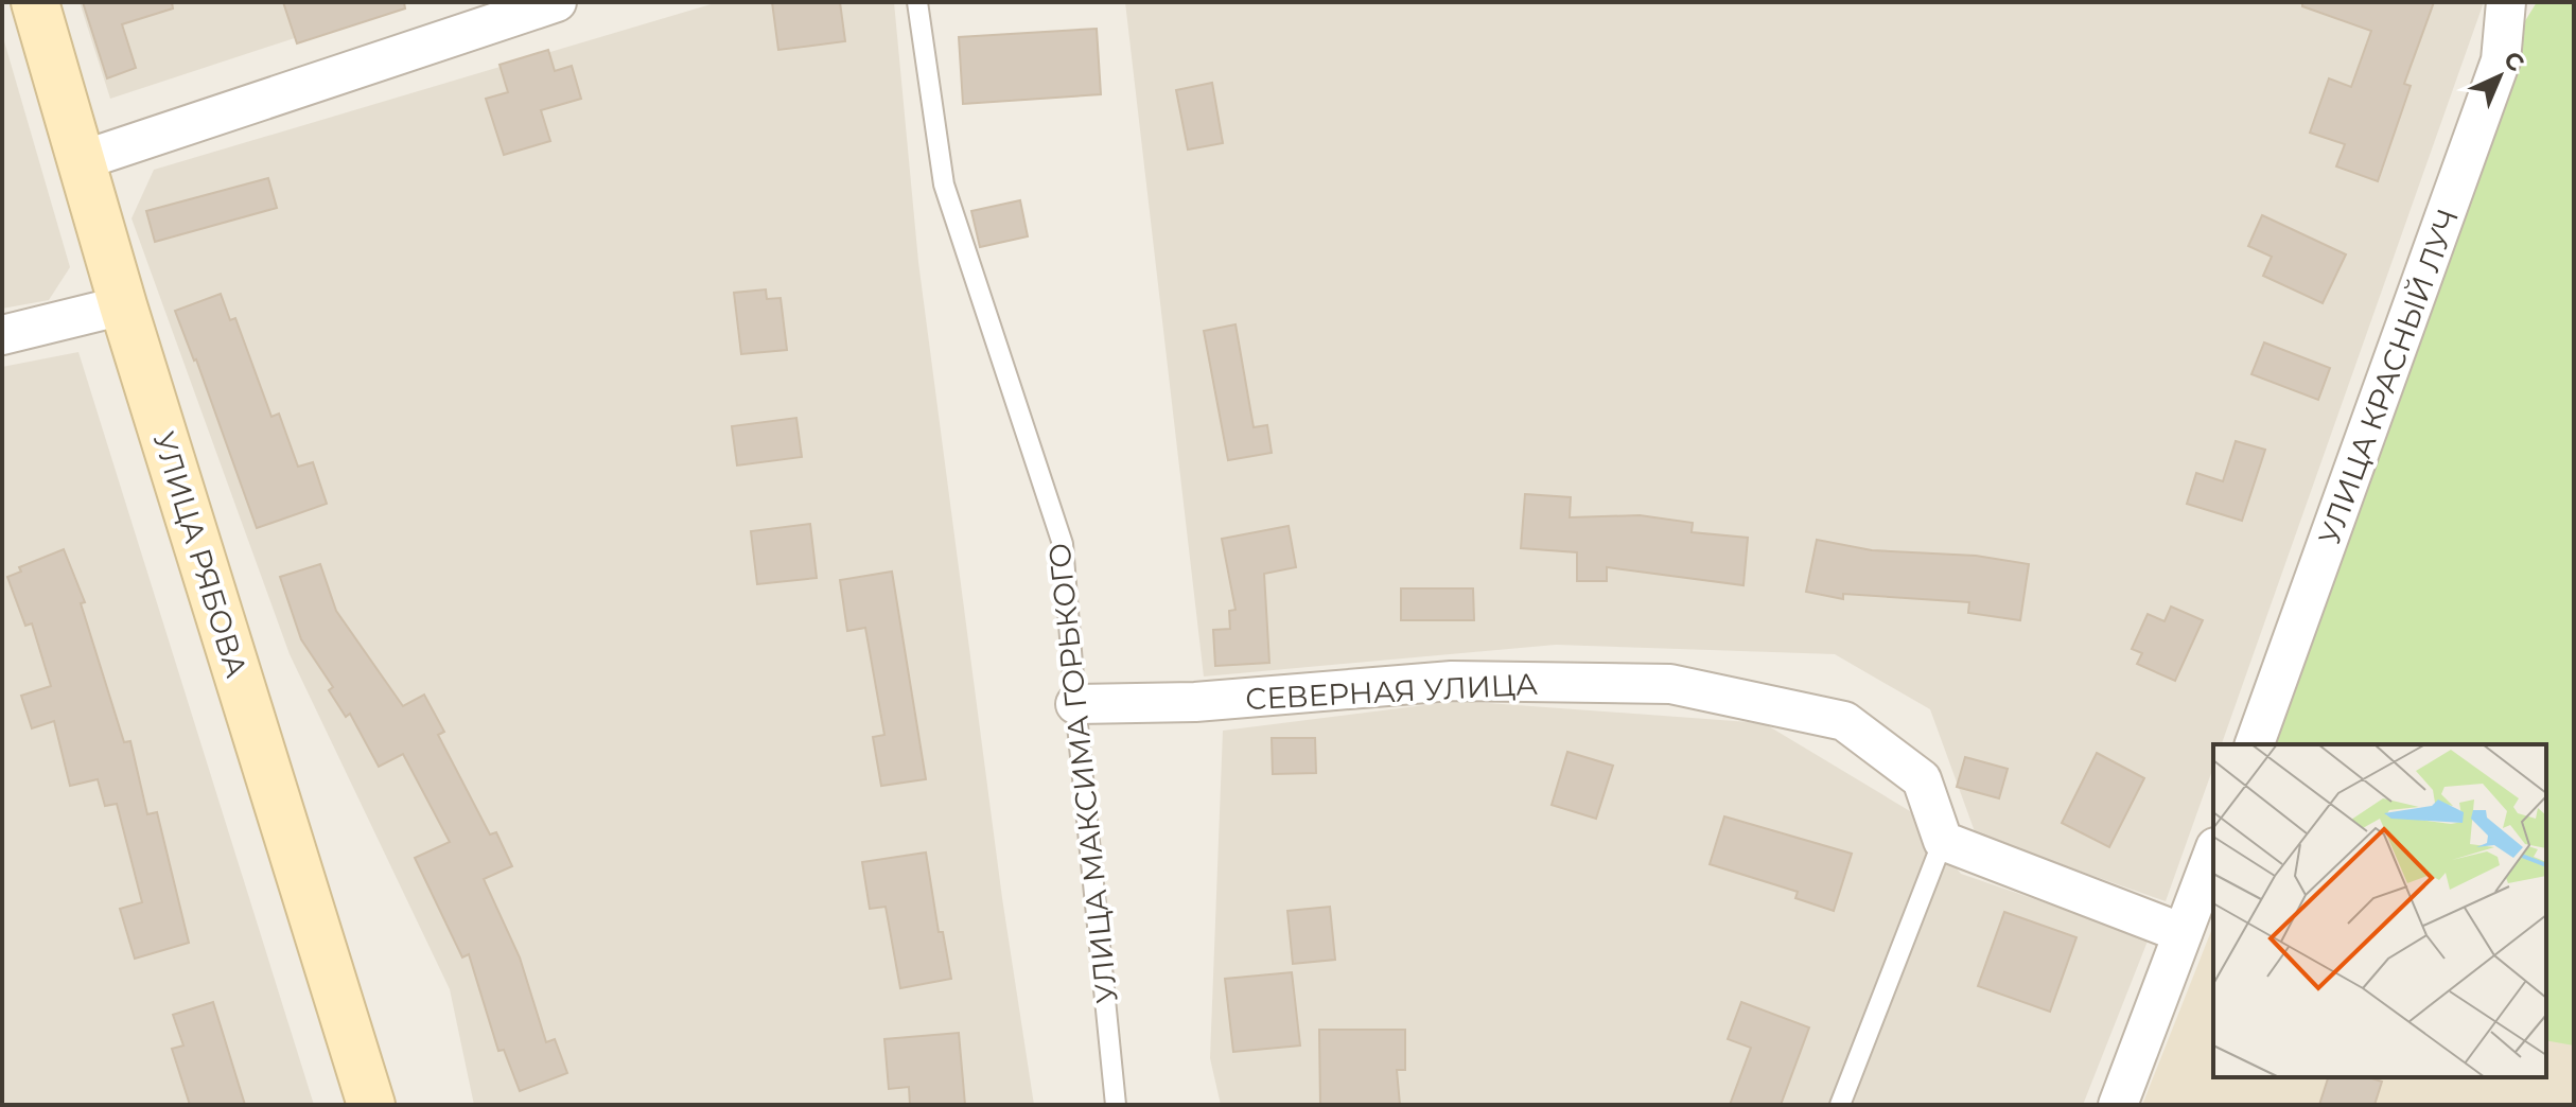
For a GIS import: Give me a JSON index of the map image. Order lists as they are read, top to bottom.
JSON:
{
  "streets": {
    "street": ["УЛИЦА КРАСНЫЙ ЛУЧ", "УЛИЦА РЯБОВА", "СЕВЕРНАЯ УЛИЦА"],
    "lane": ["УЛИЦА МАКСИМА ГОРЬКОГО"]
  },
  "crossings": [
    ["СЕВЕРНАЯ УЛИЦА", "УЛИЦА МАКСИМА ГОРЬКОГО"]
  ],
  "north": "top right"
}
